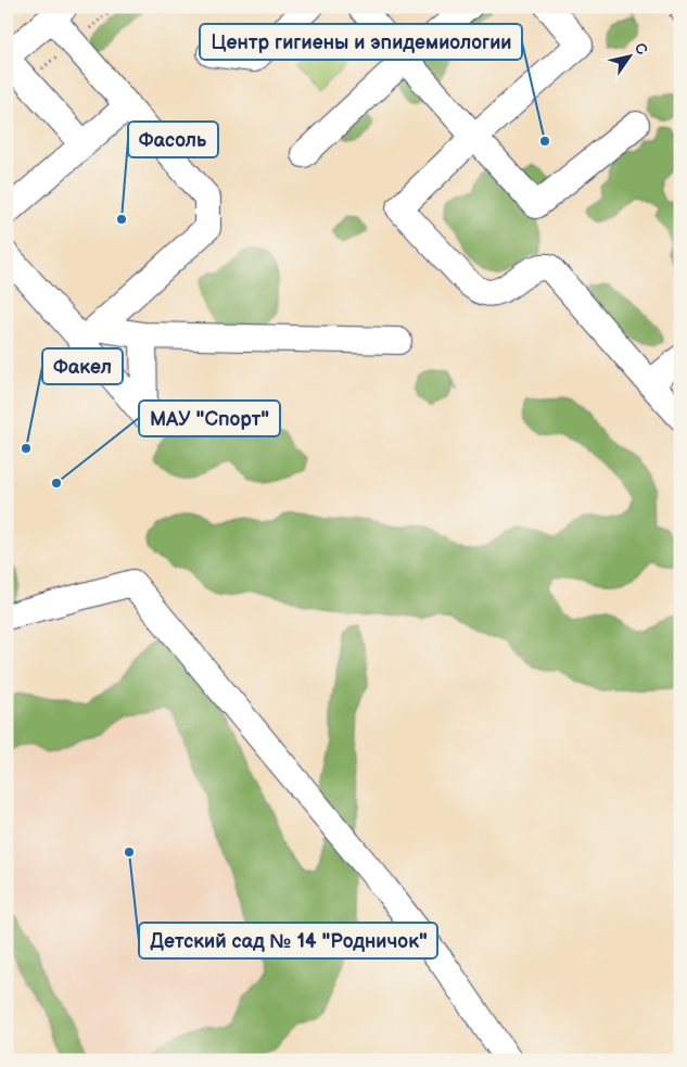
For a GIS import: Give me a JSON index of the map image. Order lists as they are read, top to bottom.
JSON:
{
  "places": [
    "Центр гигиены и эпидемиологии",
    "Фасоль",
    "Факел",
    "МАУ \"Спорт\"",
    "Детский сад № 14 \"Родничок\""
  ],
  "north": "top right"
}
